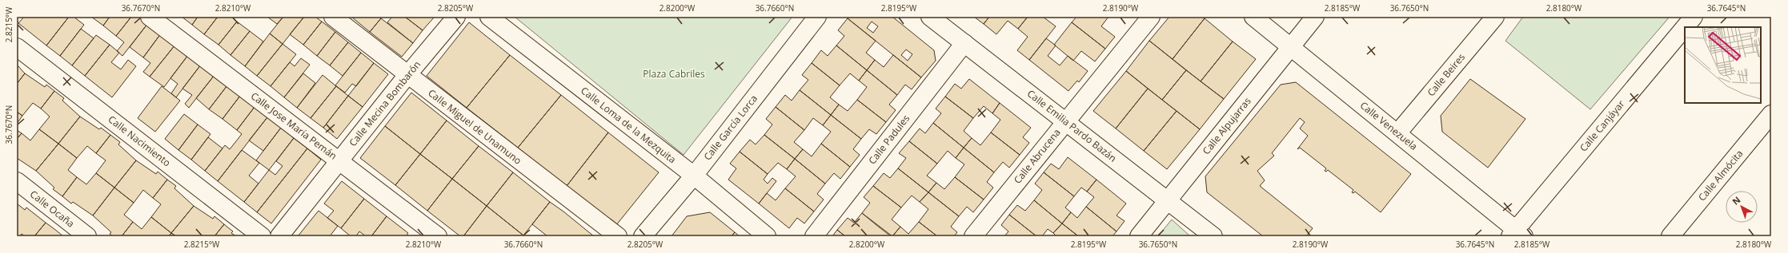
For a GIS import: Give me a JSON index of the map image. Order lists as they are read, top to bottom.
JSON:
{
  "streets": {
    "street": [
      "Calle Beires",
      "Calle Mecina Bombarón",
      "Calle Loma de la Mezquita",
      "Calle Jose María Pemán",
      "Calle Emilia Pardo Bazán",
      "Calle Alpujarras",
      "Calle Venezuela",
      "Calle Canjáyar",
      "Calle Miguel de Unamuno",
      "Calle García Lorca",
      "Calle Padules",
      "Calle Nacimiento",
      "Calle Abrucena",
      "Calle Almócita",
      "Calle Ocaña"
    ]
  },
  "crossings": [
    ["Calle Beires", "Calle Venezuela"],
    ["Calle Mecina Bombarón", "Calle Jose María Pemán"],
    ["Calle Mecina Bombarón", "Calle Miguel de Unamuno"],
    ["Calle Loma de la Mezquita", "Calle García Lorca"],
    ["Calle Emilia Pardo Bazán", "Calle Alpujarras"],
    ["Calle Emilia Pardo Bazán", "Calle Padules"],
    ["Calle Emilia Pardo Bazán", "Calle Abrucena"],
    ["Calle Alpujarras", "Calle Venezuela"],
    ["Calle Venezuela", "Calle Canjáyar"]
  ],
  "parks": ["Plaza Cabriles"],
  "north": "top left",
  "coordinates": [
    "36.7670°N",
    "2.8210°W",
    "2.8205°W",
    "2.8200°W",
    "36.7660°N",
    "2.8195°W",
    "2.8190°W",
    "2.8185°W",
    "36.7650°N",
    "2.8180°W",
    "36.7645°N",
    "2.8215°W"
  ]
}
